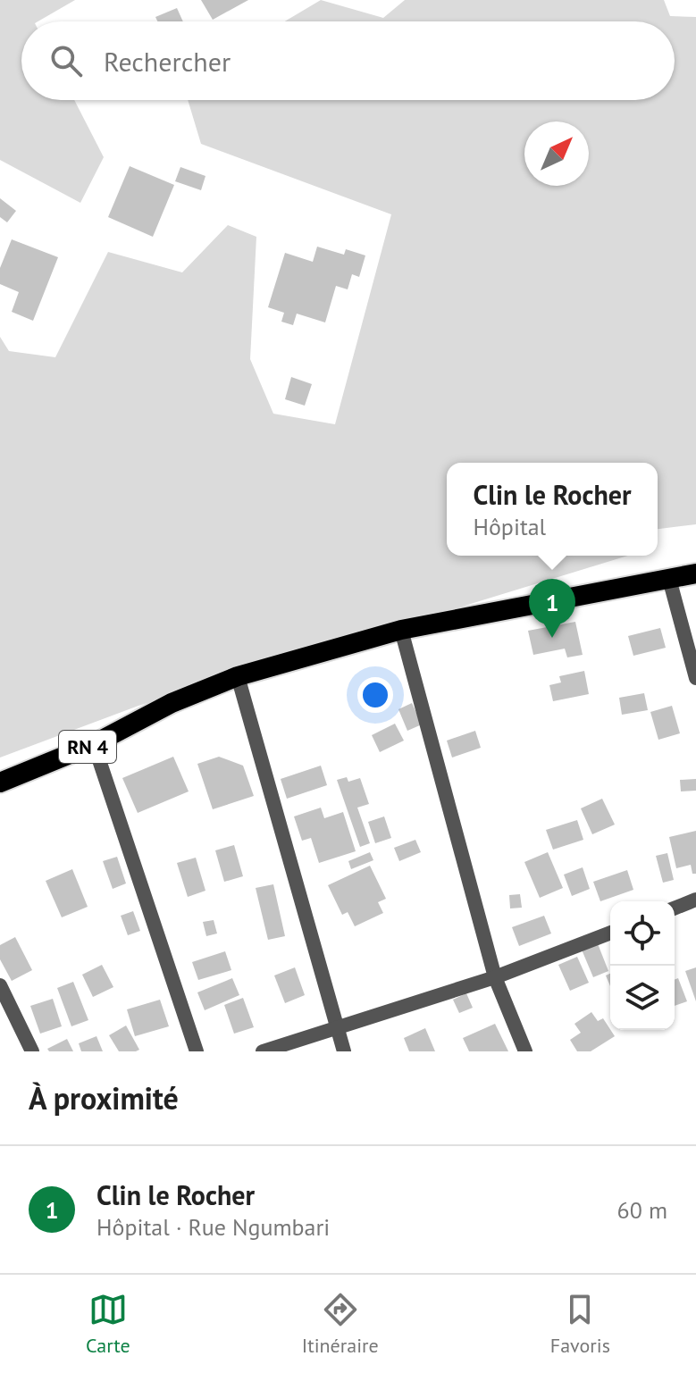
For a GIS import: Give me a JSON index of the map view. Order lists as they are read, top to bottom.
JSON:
{
  "streets": {
    "highway": ["RN 4"]
  },
  "north": "top right",
  "page": {
    "search": "Rechercher",
    "popup": ["Clin le Rocher", "Hôpital"],
    "pins": "1",
    "heading": "À proximité",
    "list": [
      {
        "mark": "1",
        "name": "Clin le Rocher",
        "note": "Hôpital · Rue Ngumbari",
        "value": "60 m"
      }
    ],
    "nav": ["Carte", "Itinéraire", "Favoris"]
  }
}
